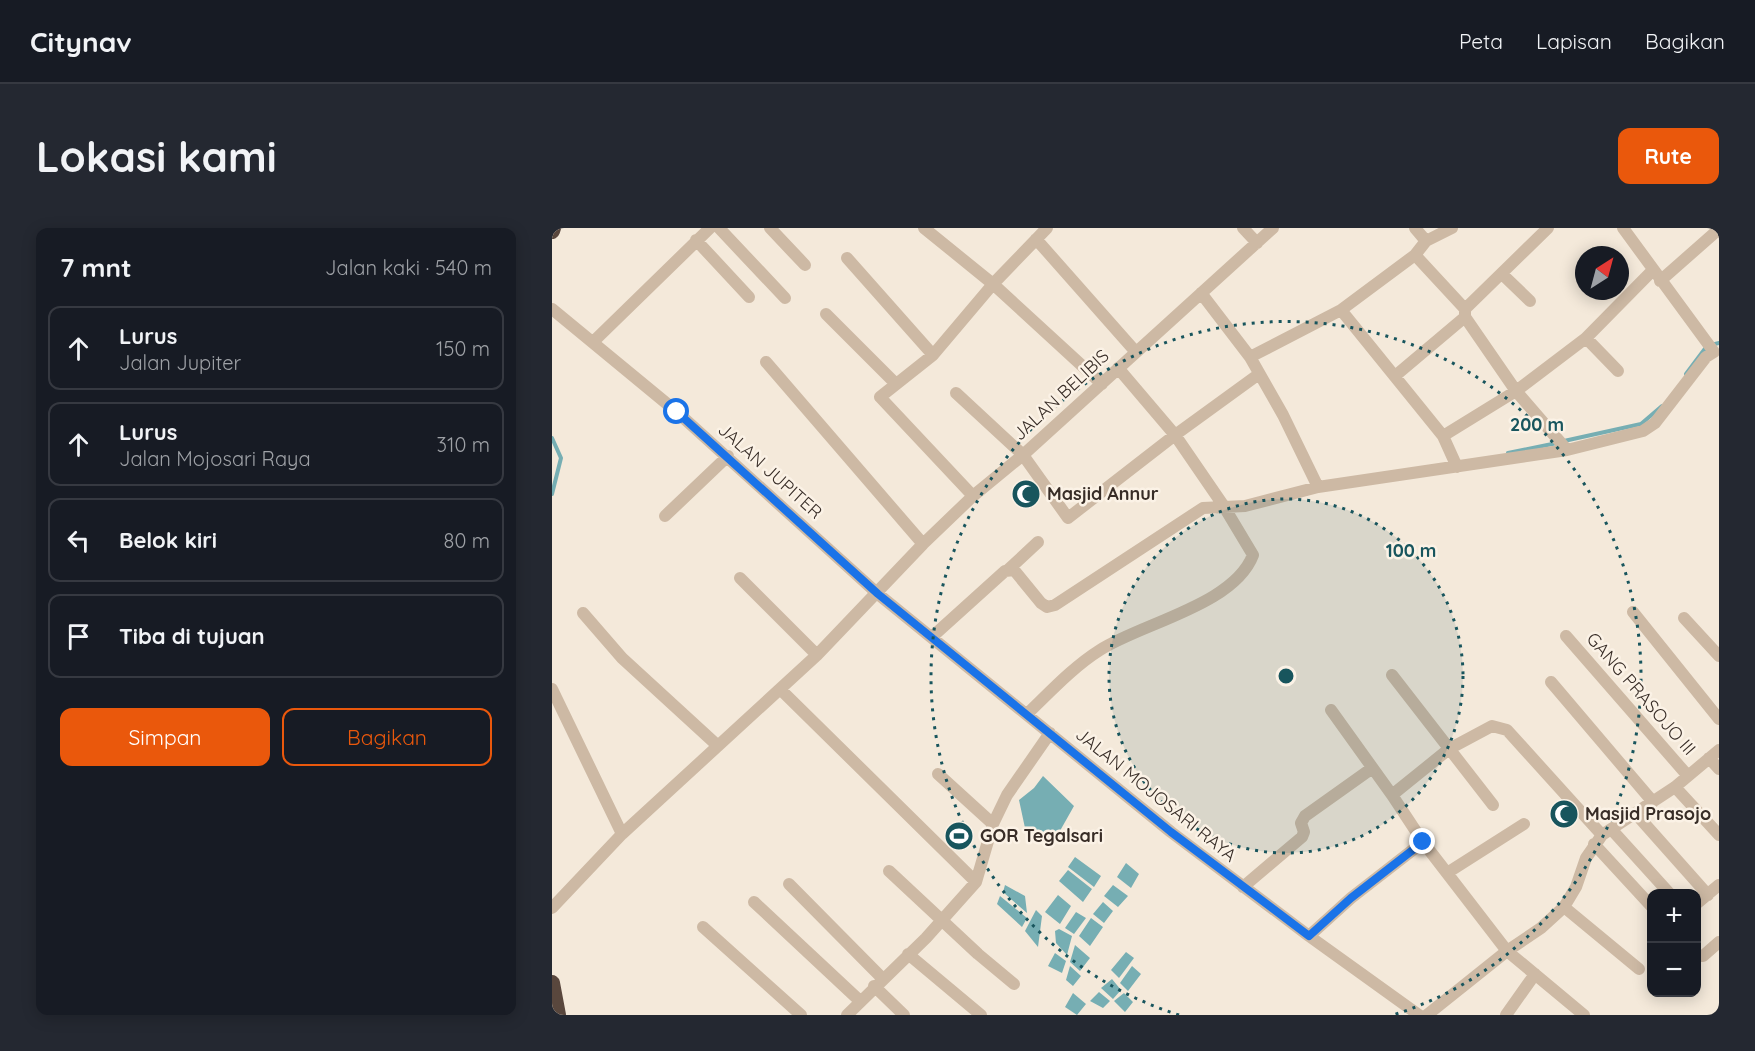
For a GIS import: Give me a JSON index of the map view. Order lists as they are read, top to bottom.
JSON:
{
  "streets": {
    "street": [
      "JALAN BELIBIS",
      "JALAN JUPITER",
      "GANG PRASOJO III",
      "JALAN MOJOSARI RAYA"
    ]
  },
  "crossings": [
    ["JALAN BELIBIS", "JALAN JUPITER"],
    ["JALAN BELIBIS", "JALAN MOJOSARI RAYA"],
    ["JALAN JUPITER", "JALAN MOJOSARI RAYA"]
  ],
  "places": {
    "mosque": ["Masjid Annur", "Masjid Prasojo"],
    "sports": ["GOR Tegalsari"]
  },
  "north": "top right",
  "page": {
    "header": "Citynav",
    "nav": ["Peta", "Lapisan", "Bagikan"],
    "buttons": [
      "Rute",
      ["Simpan", "Bagikan"]
    ],
    "title": "Lokasi kami",
    "heading": ["7 mnt", "Jalan kaki · 540 m"],
    "list": [
      ["Lurus", "Jalan Jupiter", "150 m"],
      ["Lurus", "Jalan Mojosari Raya", "310 m"],
      ["Belok kiri", "80 m"],
      "Tiba di tujuan"
    ],
    "map_buttons": ["+", "−"]
  },
  "rings": ["200 m", "100 m"]
}
